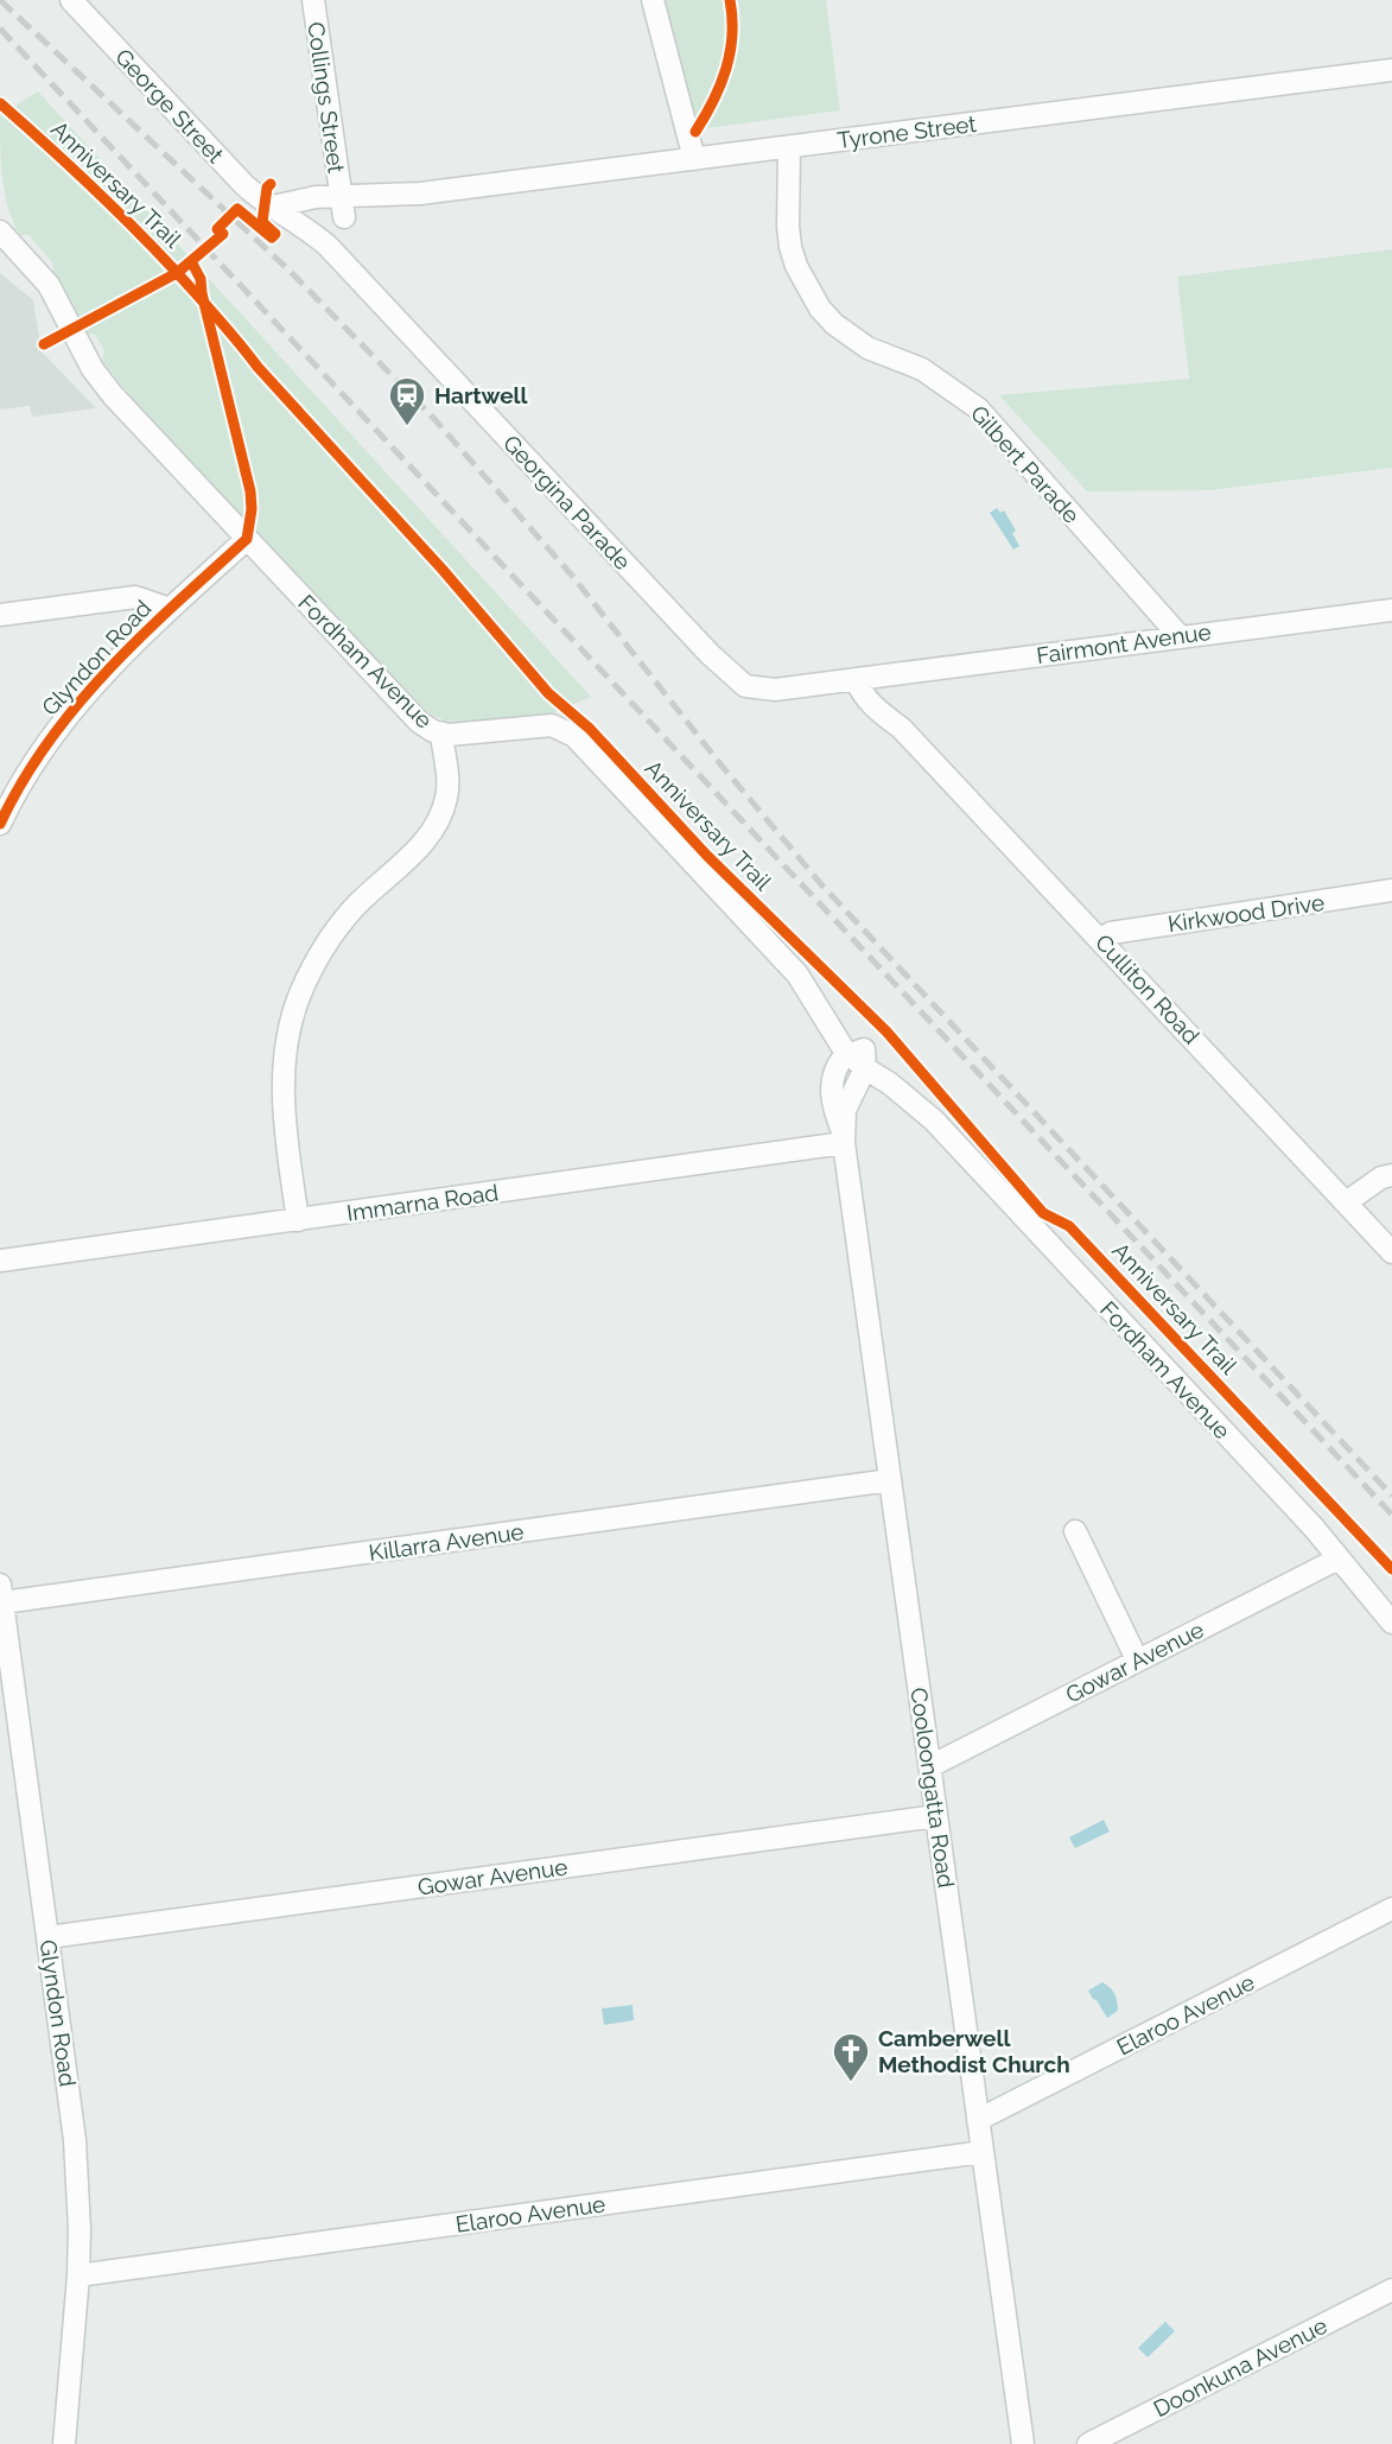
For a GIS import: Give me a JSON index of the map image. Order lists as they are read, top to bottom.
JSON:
{
  "streets": {
    "street": [
      "Collings Street",
      "George Street",
      "Tyrone Street",
      "Gilbert Parade",
      "Georgina Parade",
      "Fairmont Avenue",
      "Glyndon Road",
      "Fordham Avenue",
      "Kirkwood Drive",
      "Culliton Road",
      "Immarna Road",
      "Killarra Avenue",
      "Gowar Avenue",
      "Cooloongatta Road",
      "Elaroo Avenue",
      "Doonkuna Avenue"
    ],
    "cycle path": ["Anniversary Trail"]
  },
  "crossings": [
    ["Collings Street", "Tyrone Street"],
    ["George Street", "Tyrone Street"],
    ["George Street", "Georgina Parade"],
    ["Tyrone Street", "Gilbert Parade"],
    ["Tyrone Street", "Georgina Parade"],
    ["Gilbert Parade", "Fairmont Avenue"],
    ["Georgina Parade", "Fairmont Avenue"],
    ["Georgina Parade", "Culliton Road"],
    ["Fairmont Avenue", "Culliton Road"],
    ["Glyndon Road", "Fordham Avenue"],
    ["Glyndon Road", "Killarra Avenue"],
    ["Glyndon Road", "Gowar Avenue"],
    ["Glyndon Road", "Elaroo Avenue"],
    ["Fordham Avenue", "Gowar Avenue"],
    ["Fordham Avenue", "Cooloongatta Road"],
    ["Kirkwood Drive", "Culliton Road"],
    ["Immarna Road", "Cooloongatta Road"],
    ["Killarra Avenue", "Cooloongatta Road"],
    ["Gowar Avenue", "Cooloongatta Road"],
    ["Cooloongatta Road", "Elaroo Avenue"]
  ],
  "places": {
    "station": ["Hartwell"],
    "church": ["Camberwell Methodist Church"]
  }
}
